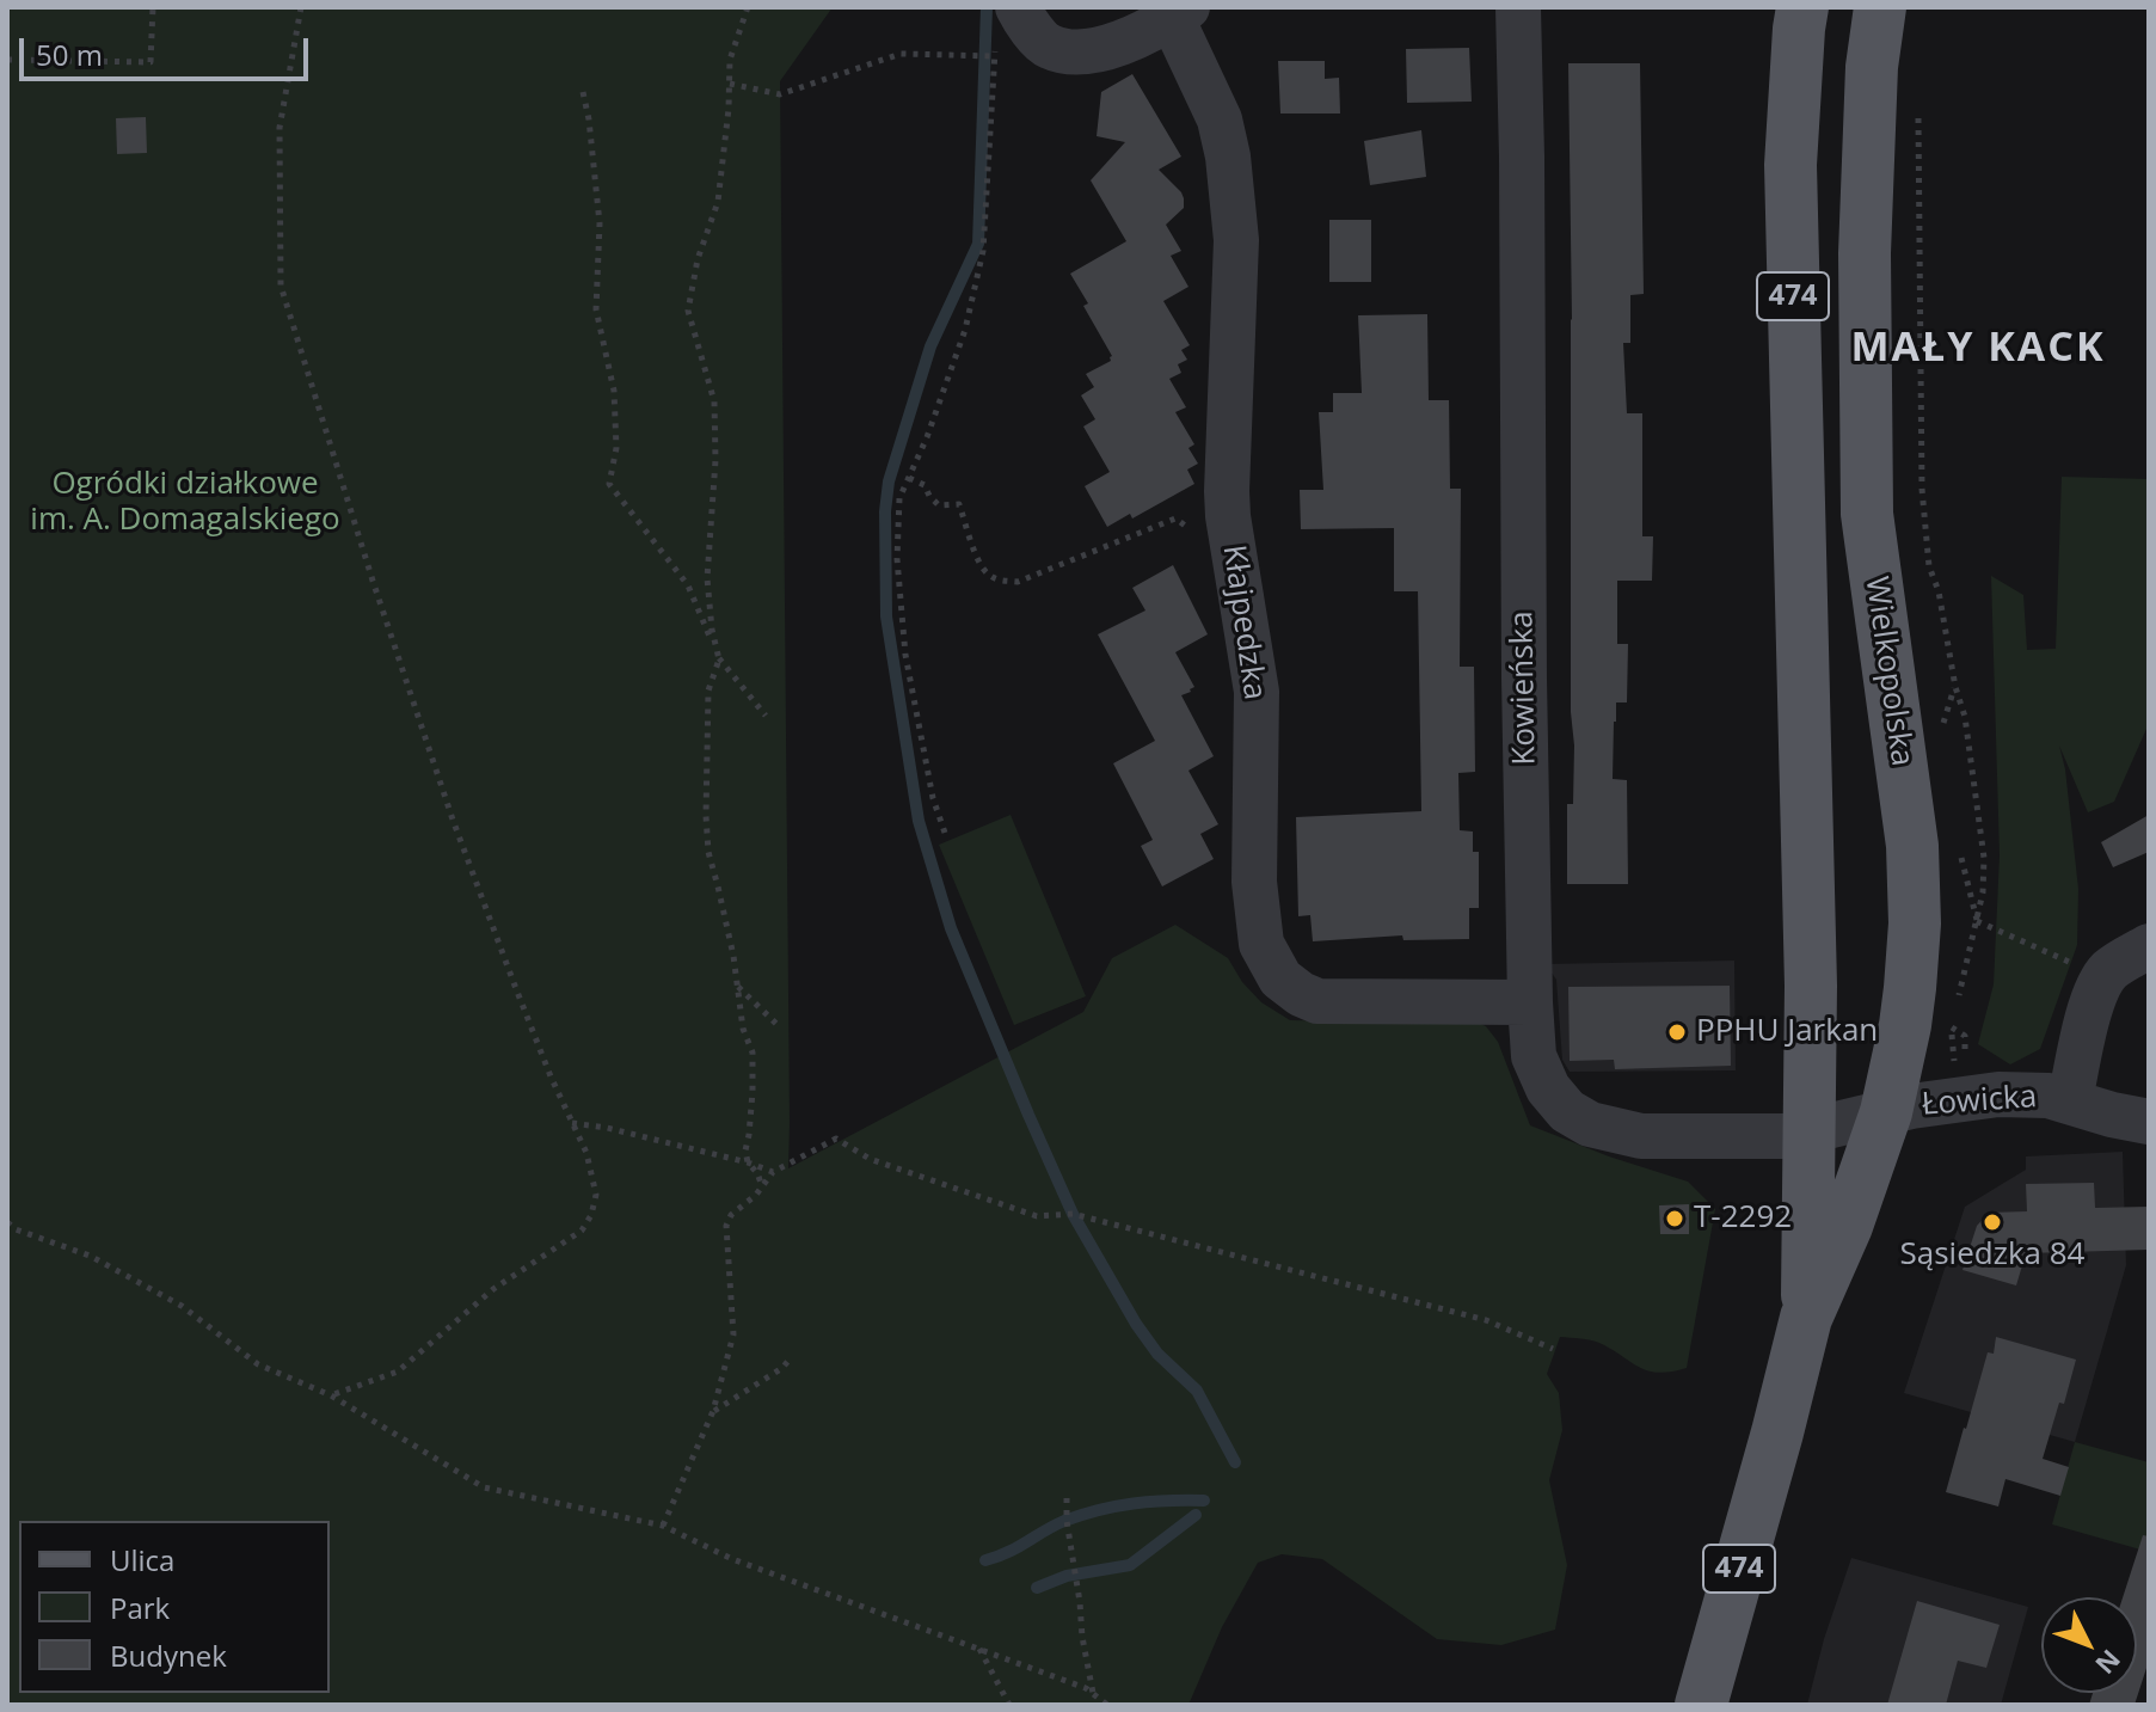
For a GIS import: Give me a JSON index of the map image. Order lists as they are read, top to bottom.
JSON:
{
  "streets": {
    "main road": ["474", "Wielkopolska"],
    "street": ["Kłajpedzka", "Kowieńska", "Łowicka"]
  },
  "crossings": [
    ["Kłajpedzka", "Kowieńska"],
    ["Wielkopolska", "Kowieńska"],
    ["Wielkopolska", "Łowicka"],
    ["Kowieńska", "Łowicka"]
  ],
  "districts": ["MAŁY KACK"],
  "parks": ["Ogródki działkowe im. A. Domagalskiego"],
  "places": ["PPHU Jarkan", "T-2292", "Sąsiedzka 84"],
  "legend": ["Ulica", "Park", "Budynek"],
  "scale_bar": "50 m",
  "north": "bottom right"
}
